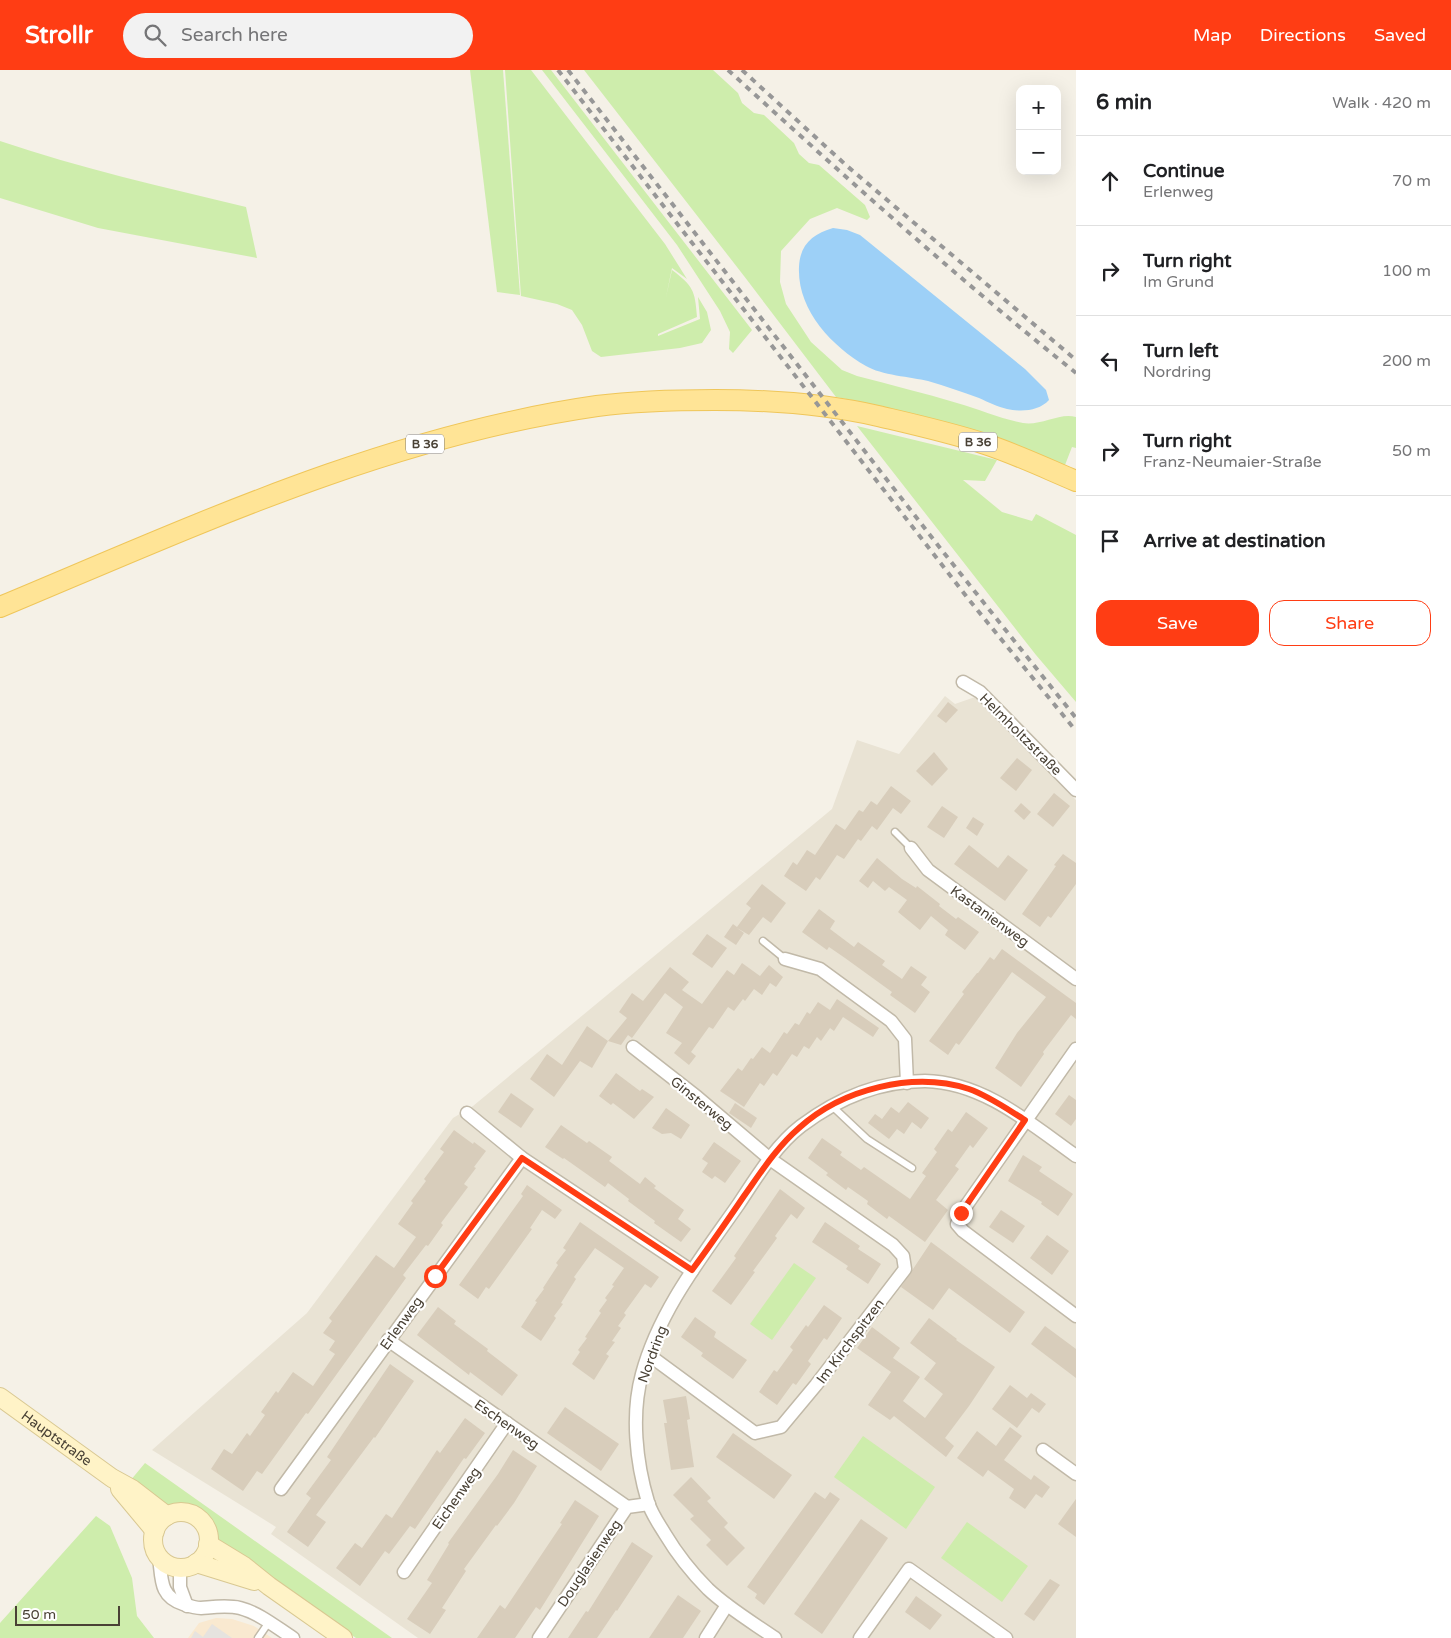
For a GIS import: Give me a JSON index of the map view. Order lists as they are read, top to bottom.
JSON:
{
  "streets": {
    "main road": ["B 36"],
    "street": [
      "Helmholtzstraße",
      "Kastanienweg",
      "Ginsterweg",
      "Erlenweg",
      "Im Kirchspitzen",
      "Nordring",
      "Eschenweg",
      "Hauptstraße",
      "Eichenweg",
      "Douglasienweg"
    ]
  },
  "crossings": [
    ["Ginsterweg", "Im Kirchspitzen"],
    ["Ginsterweg", "Nordring"],
    ["Erlenweg", "Eschenweg"],
    ["Im Kirchspitzen", "Nordring"],
    ["Nordring", "Douglasienweg"],
    ["Eschenweg", "Eichenweg"],
    ["Eschenweg", "Douglasienweg"]
  ],
  "scale_bar": "50 m",
  "page": {
    "header": "Strollr",
    "search": "Search here",
    "nav": ["Map", "Directions", "Saved"],
    "heading": ["6 min", "Walk · 420 m"],
    "map_buttons": ["+", "−"],
    "list": [
      ["Continue", "Erlenweg", "70 m"],
      ["Turn right", "Im Grund", "100 m"],
      ["Turn left", "Nordring", "200 m"],
      ["Turn right", "Franz-Neumaier-Straße", "50 m"],
      "Arrive at destination"
    ],
    "buttons": ["Save", "Share"],
    "scale": "50 m"
  }
}
